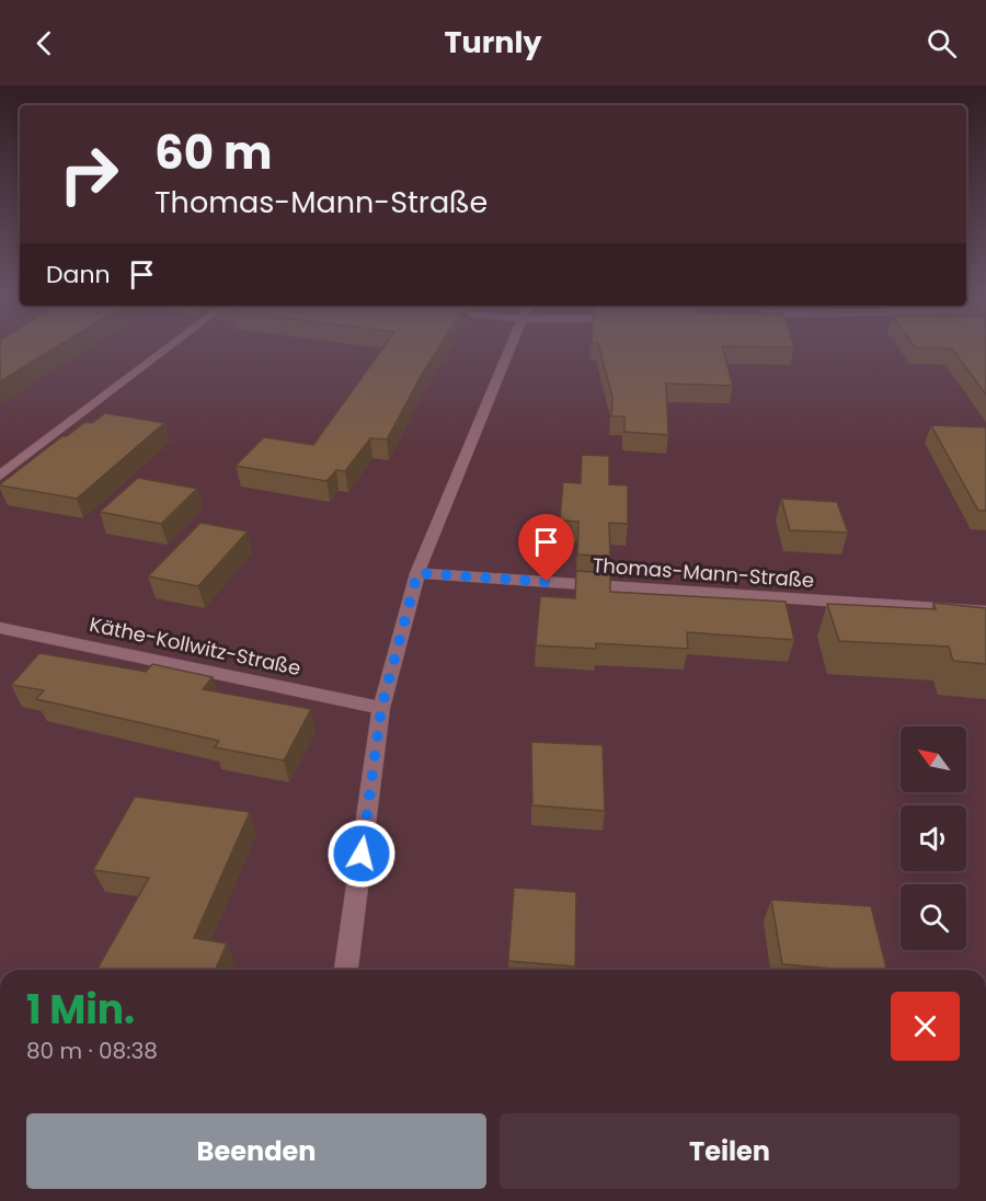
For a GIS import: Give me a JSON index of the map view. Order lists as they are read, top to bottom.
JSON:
{
  "streets": {
    "street": ["Thomas-Mann-Straße", "Käthe-Kollwitz-Straße"]
  },
  "north": "top left",
  "page": {
    "header": "Turnly",
    "turn": ["60 m", "Thomas-Mann-Straße"],
    "then": "Dann",
    "heading": ["1 Min.", "80 m · 08:38"],
    "buttons": ["Beenden", "Teilen"]
  }
}
